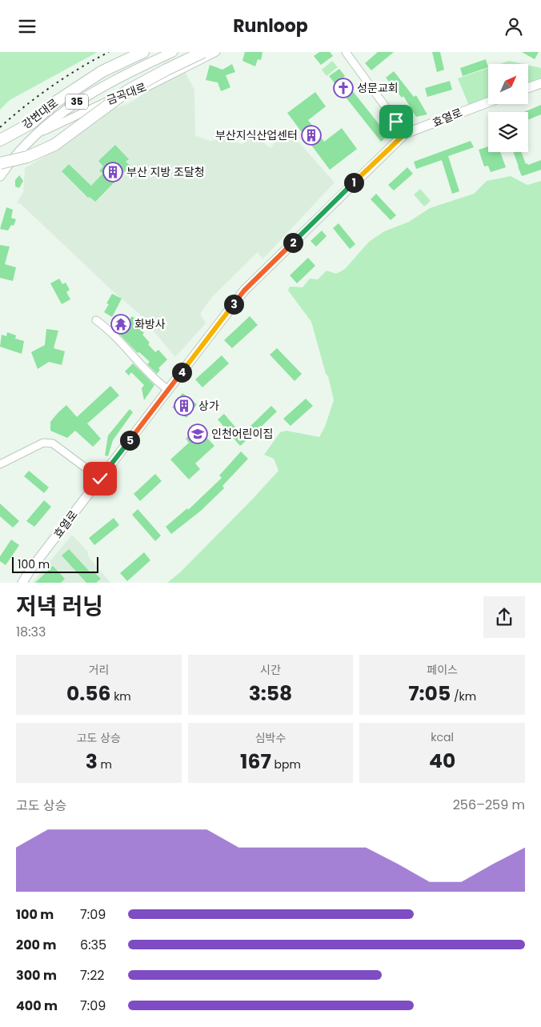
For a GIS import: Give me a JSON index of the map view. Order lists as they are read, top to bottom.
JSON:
{
  "streets": {
    "highway": ["강변대로"],
    "main road": ["금곡대로", "35", "효열로"]
  },
  "places": {
    "church": ["성문교회"],
    "building": ["부산지식산업센터", "부산 지방 조달청", "상가"],
    "temple": ["화방사"],
    "school or university": ["인천어린이집"]
  },
  "scale_bar": "100 m",
  "north": "top right",
  "page": {
    "header": "Runloop",
    "pins": [
      "1",
      "2",
      "3",
      "4",
      "5"
    ],
    "scale": "100 m",
    "heading": ["저녁 러닝", "18:33"],
    "stats": [
      ["거리", "0.56 km"],
      ["시간", "3:58"],
      ["페이스", "7:05 /km"],
      ["고도 상승", "3 m"],
      ["심박수", "167 bpm"],
      ["kcal", "40"]
    ],
    "chart": ["고도 상승", "256–259 m"],
    "list": [
      {
        "name": "100 m",
        "note": "7:09"
      },
      {
        "name": "200 m",
        "note": "6:35"
      },
      {
        "name": "300 m",
        "note": "7:22"
      },
      {
        "name": "400 m",
        "note": "7:09"
      }
    ]
  }
}
